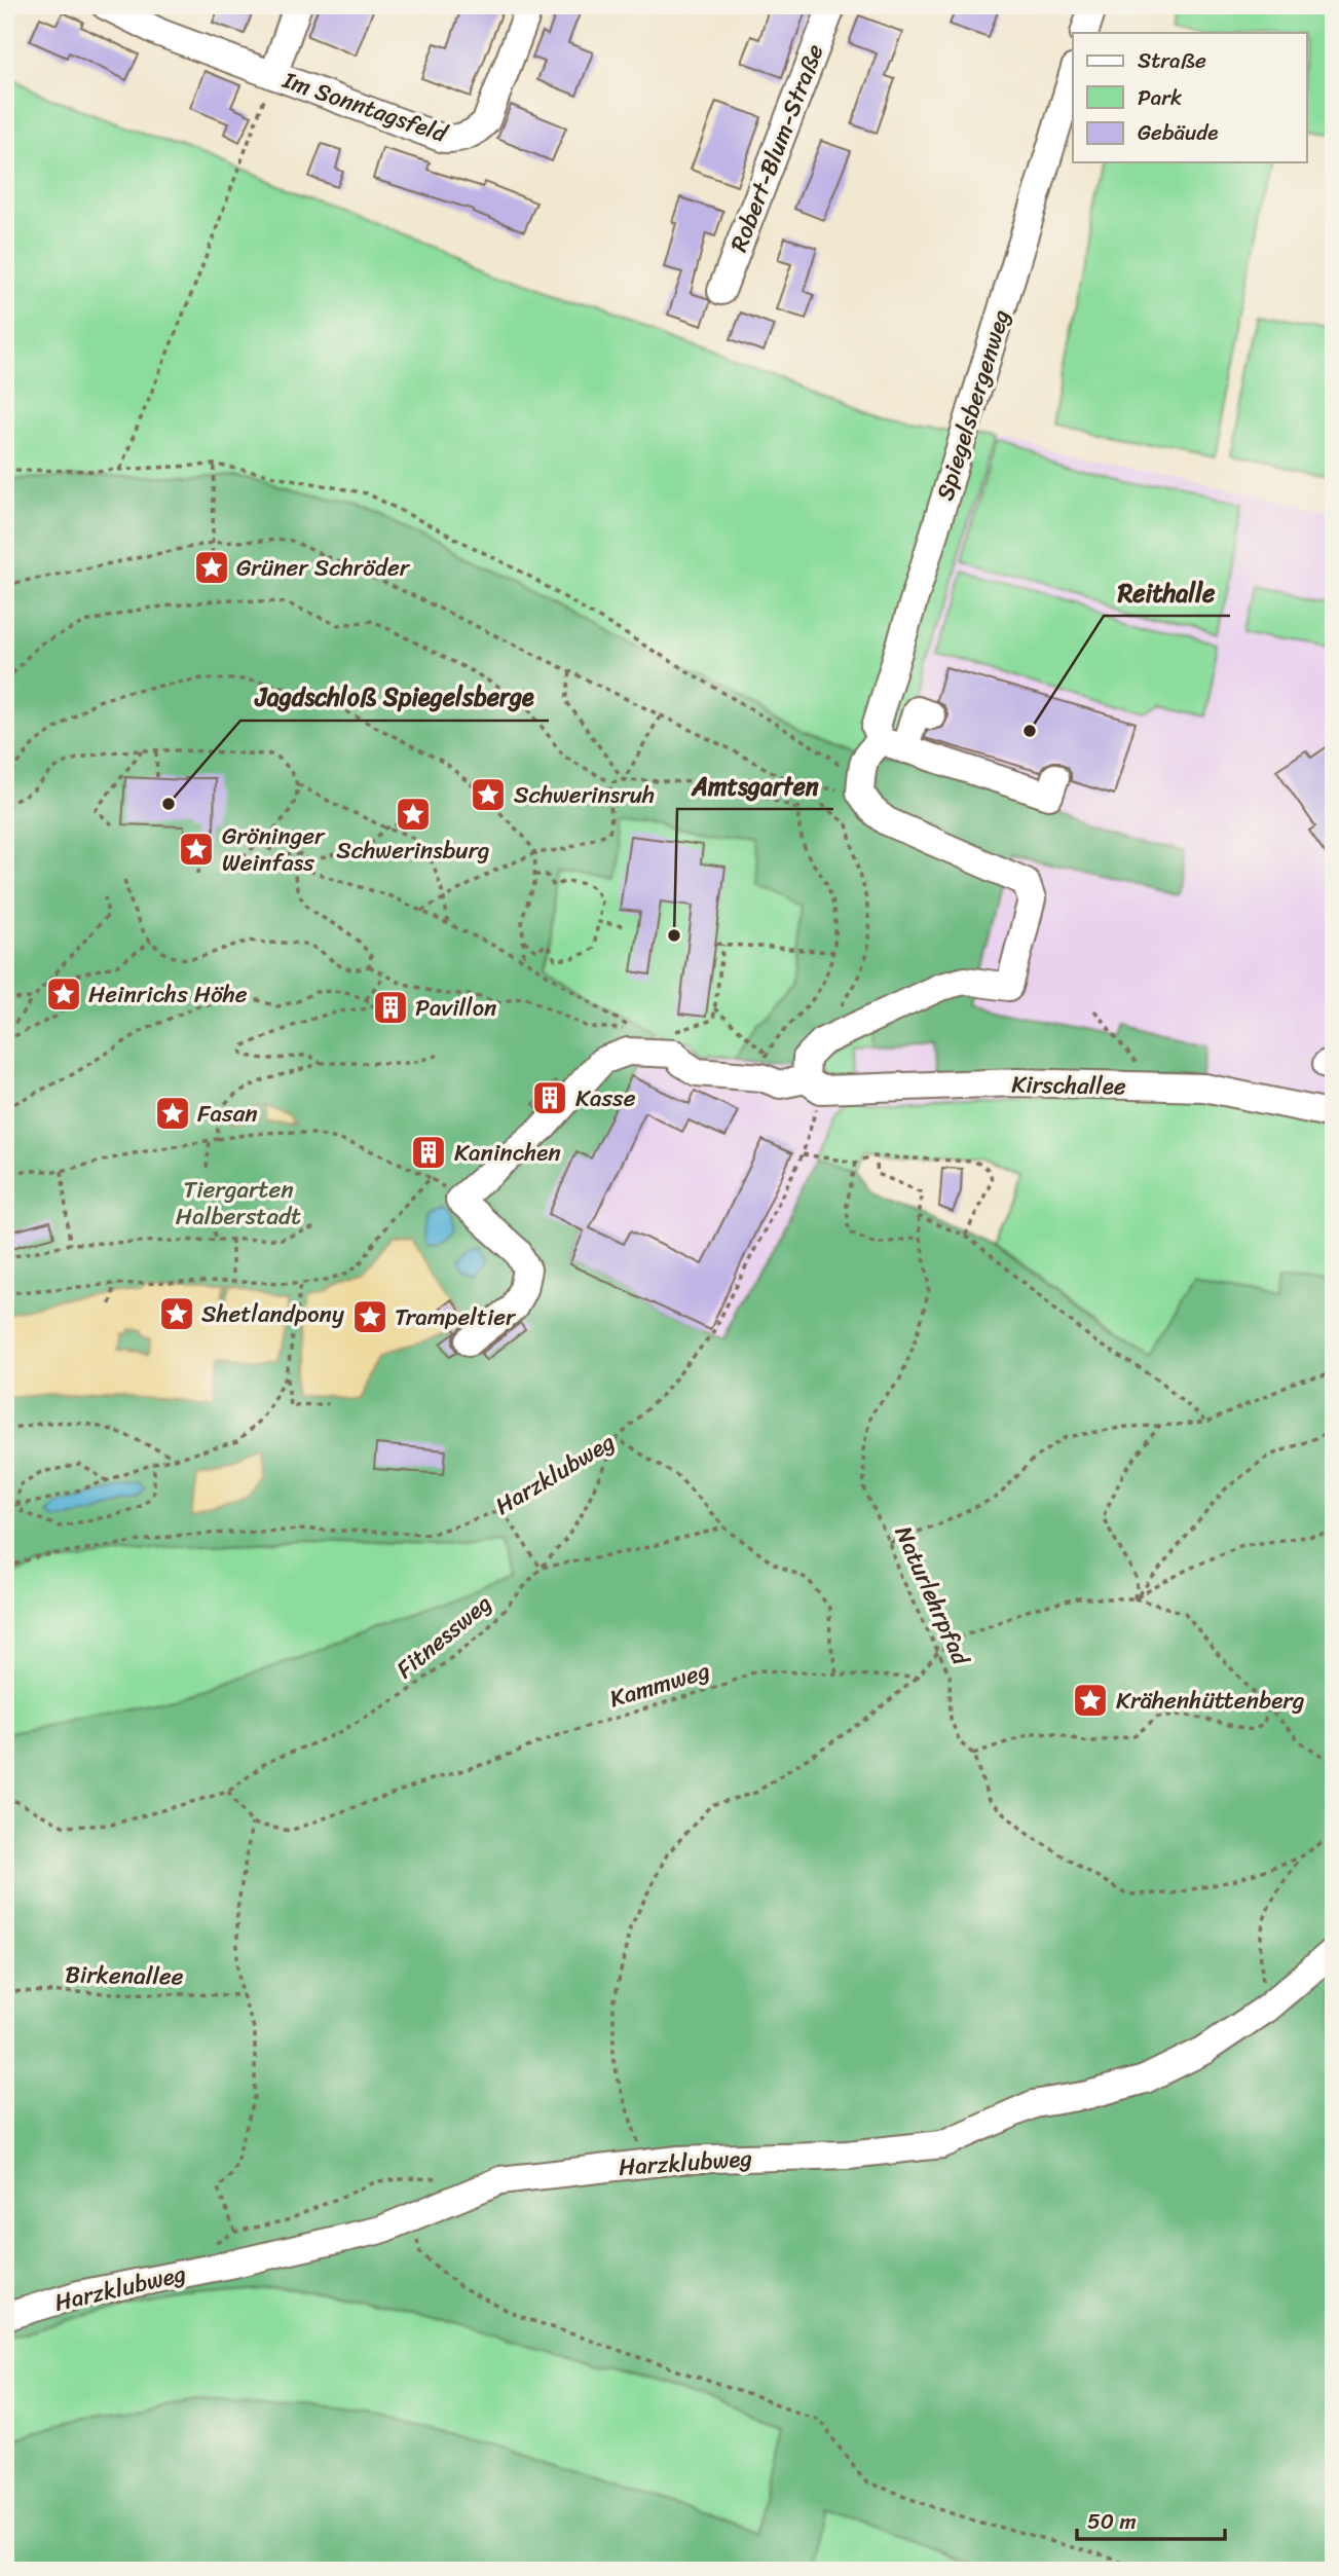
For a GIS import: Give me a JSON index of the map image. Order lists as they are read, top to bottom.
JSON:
{
  "streets": {
    "street": [
      "Im Sonntagsfeld",
      "Robert-Blum-Straße",
      "Spiegelsbergenweg",
      "Kirschallee",
      "Harzklubweg"
    ],
    "path": [
      "Naturlehrpfad",
      "Fitnessweg",
      "Kammweg",
      "Birkenallee"
    ]
  },
  "crossings": [
    ["Kirschallee", "Harzklubweg"],
    ["Harzklubweg", "Fitnessweg"]
  ],
  "parks": ["Tiergarten Halberstadt"],
  "places": {
    "place": [
      "Grüner Schröder",
      "Schwerinsruh",
      "Schwerinsburg",
      "Gröninger Weinfass",
      "Heinrichs Höhe",
      "Fasan",
      "Shetlandpony",
      "Trampeltier",
      "Krähenhüttenberg"
    ],
    "other": ["Reithalle", "Jagdschloß Spiegelsberge", "Amtsgarten"],
    "building": ["Pavillon", "Kasse", "Kaninchen"]
  },
  "legend": ["Straße", "Park", "Gebäude"],
  "scale_bar": "50 m"
}
